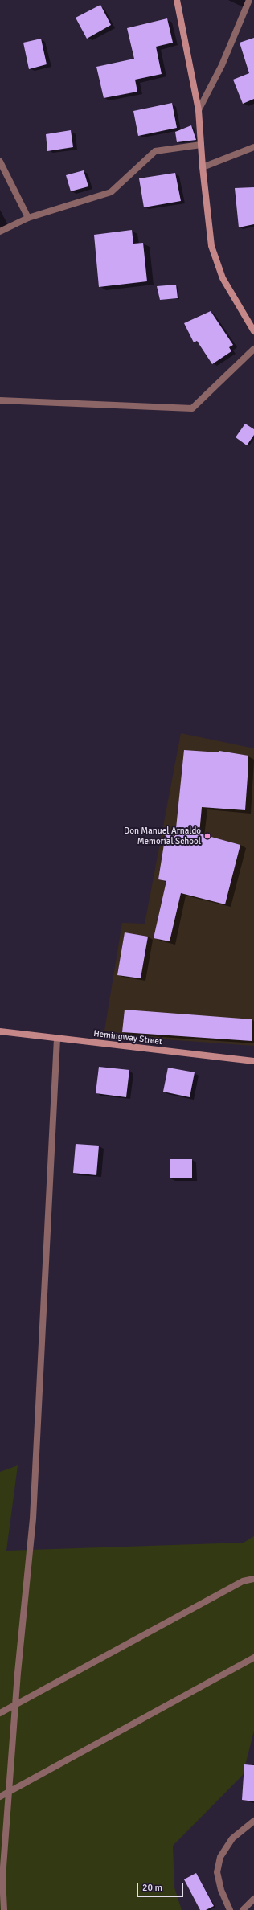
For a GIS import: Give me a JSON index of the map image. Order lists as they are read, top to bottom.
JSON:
{
  "streets": {
    "main road": ["Hemingway Street"]
  },
  "places": ["Don Manuel Arnaldo Memorial School"],
  "scale_bar": "20 m"
}
